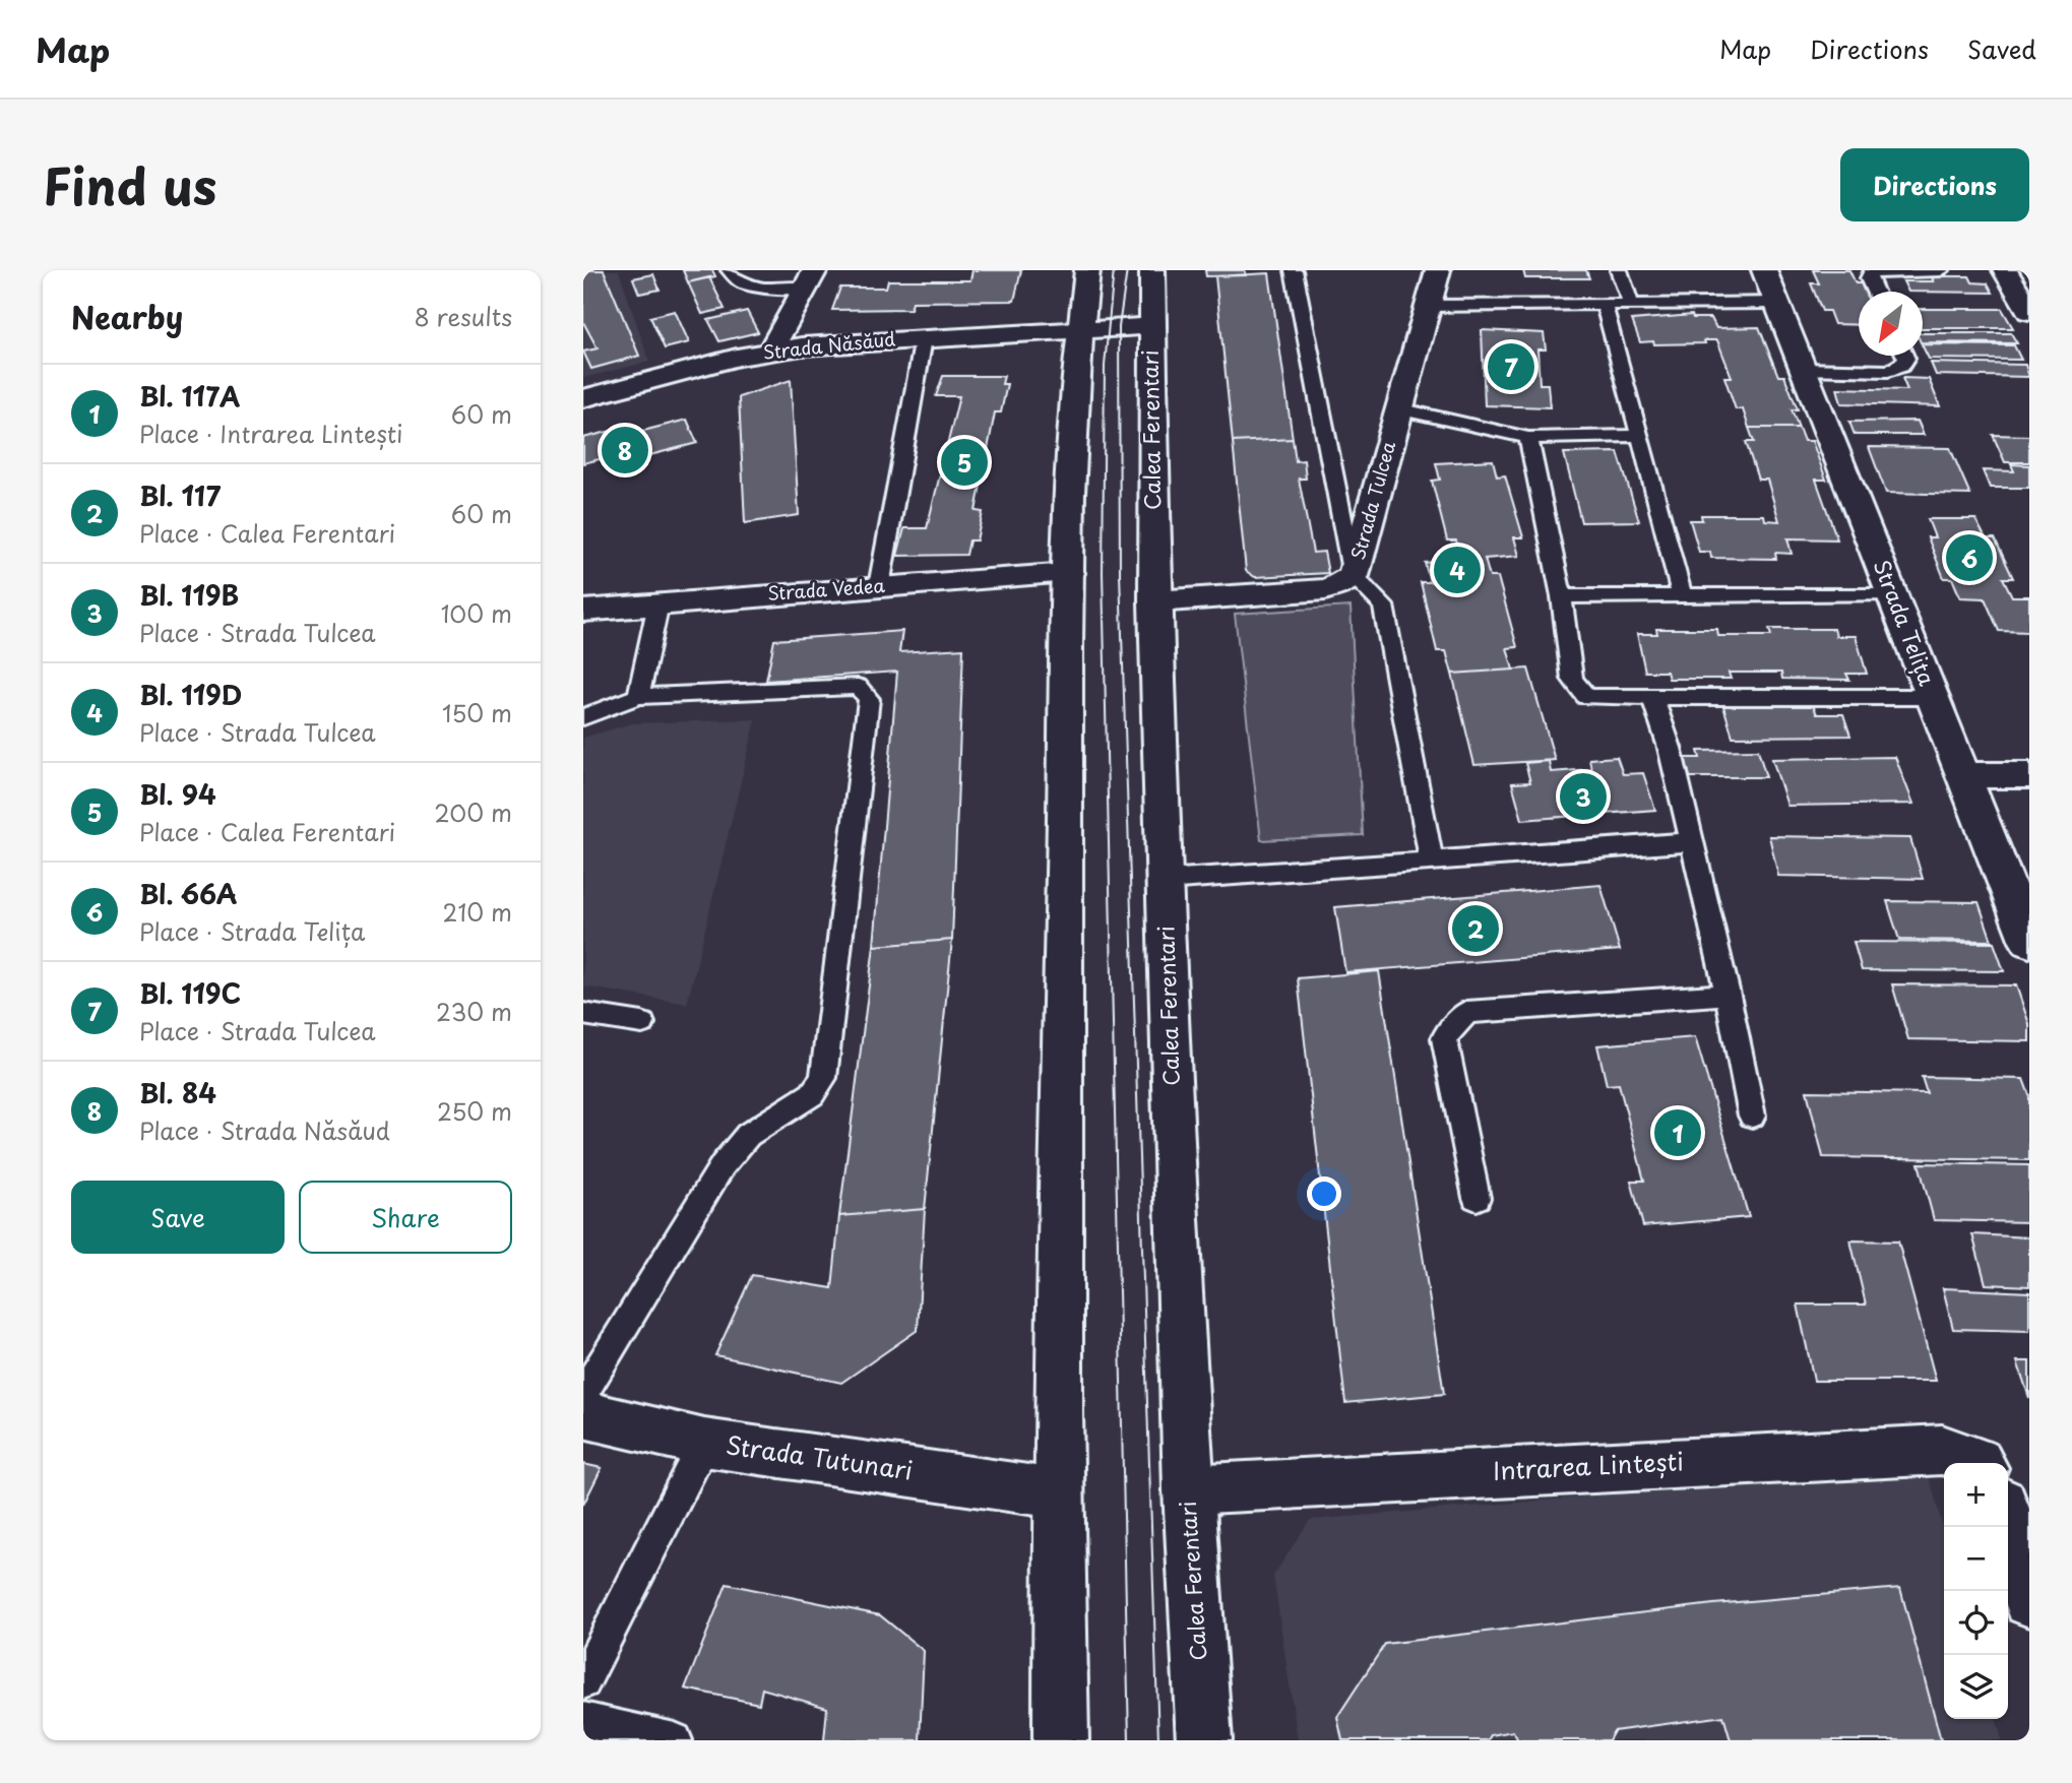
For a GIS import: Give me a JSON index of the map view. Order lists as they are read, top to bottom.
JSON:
{
  "streets": {
    "street": [
      "Strada Năsăud",
      "Calea Ferentari",
      "Strada Tulcea",
      "Strada Vedea",
      "Strada Telița",
      "Strada Tutunari",
      "Intrarea Lintești"
    ]
  },
  "crossings": [
    ["Strada Năsăud", "Calea Ferentari"],
    ["Calea Ferentari", "Strada Tulcea"],
    ["Calea Ferentari", "Intrarea Lintești"]
  ],
  "north": "bottom left",
  "page": {
    "header": "Map",
    "nav": ["Map", "Directions", "Saved"],
    "title": "Find us",
    "buttons": [
      "Directions",
      ["Save", "Share"]
    ],
    "heading": ["Nearby", "8 results"],
    "pins": [
      "7",
      "8",
      "5",
      "6",
      "4",
      "3",
      "2",
      "1"
    ],
    "list": [
      {
        "mark": "1",
        "name": "Bl. 117A",
        "note": "Place · Intrarea Lintești",
        "value": "60 m"
      },
      {
        "mark": "2",
        "name": "Bl. 117",
        "note": "Place · Calea Ferentari",
        "value": "60 m"
      },
      {
        "mark": "3",
        "name": "Bl. 119B",
        "note": "Place · Strada Tulcea",
        "value": "100 m"
      },
      {
        "mark": "4",
        "name": "Bl. 119D",
        "note": "Place · Strada Tulcea",
        "value": "150 m"
      },
      {
        "mark": "5",
        "name": "Bl. 94",
        "note": "Place · Calea Ferentari",
        "value": "200 m"
      },
      {
        "mark": "6",
        "name": "Bl. 66A",
        "note": "Place · Strada Telița",
        "value": "210 m"
      },
      {
        "mark": "7",
        "name": "Bl. 119C",
        "note": "Place · Strada Tulcea",
        "value": "230 m"
      },
      {
        "mark": "8",
        "name": "Bl. 84",
        "note": "Place · Strada Năsăud",
        "value": "250 m"
      }
    ],
    "map_buttons": ["+", "−"]
  }
}
